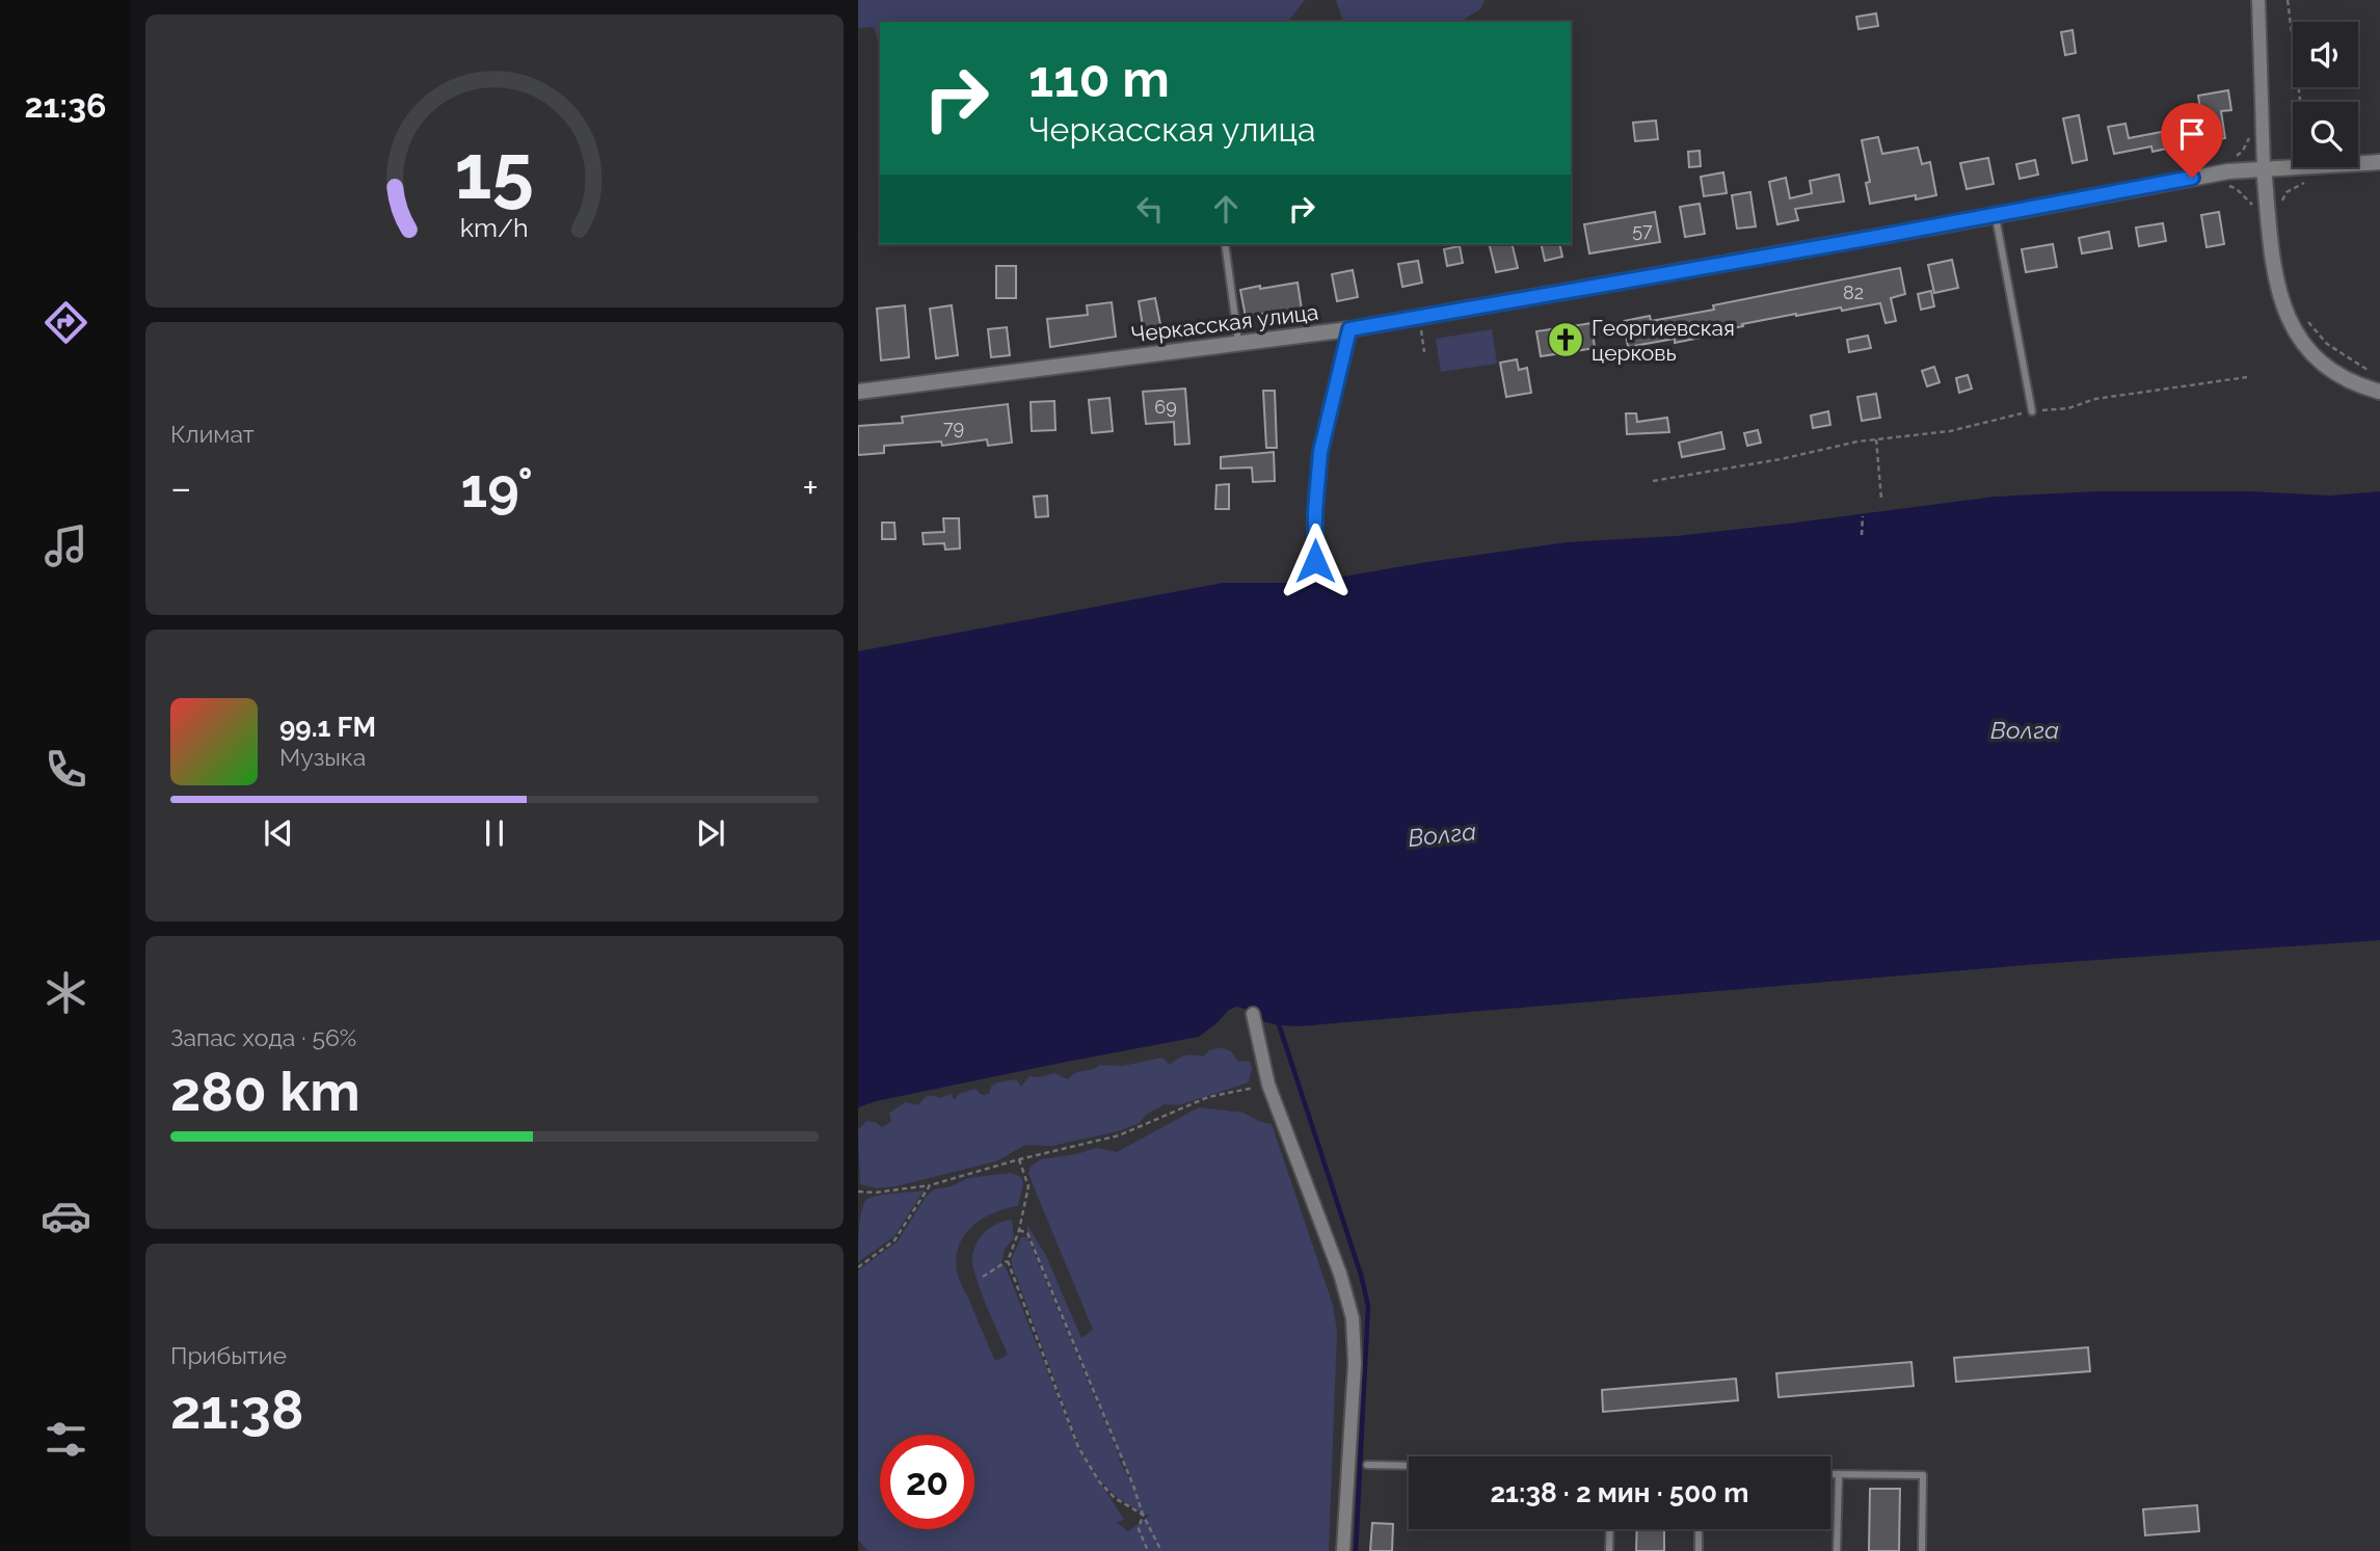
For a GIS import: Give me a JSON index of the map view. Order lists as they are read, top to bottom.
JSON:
{
  "streets": {
    "street": ["Черкасская улица"]
  },
  "water": ["Волга"],
  "places": {
    "church": ["Георгиевская церковь"]
  },
  "house_numbers": [
    "57",
    "82",
    "69",
    "79"
  ],
  "page": {
    "tabs": "21:36",
    "turn": ["110 m", "Черкасская улица"],
    "tile": [
      "Климат",
      ["Запас хода · 56%", "280 km"],
      ["Прибытие", "21:38"]
    ],
    "heat": ["−", "19°", "+"],
    "song": ["99.1 FM", "Музыка"],
    "limit": "20",
    "trip": "21:38 · 2 мин · 500 m",
    "gauge": ["15", "km/h"]
  }
}
